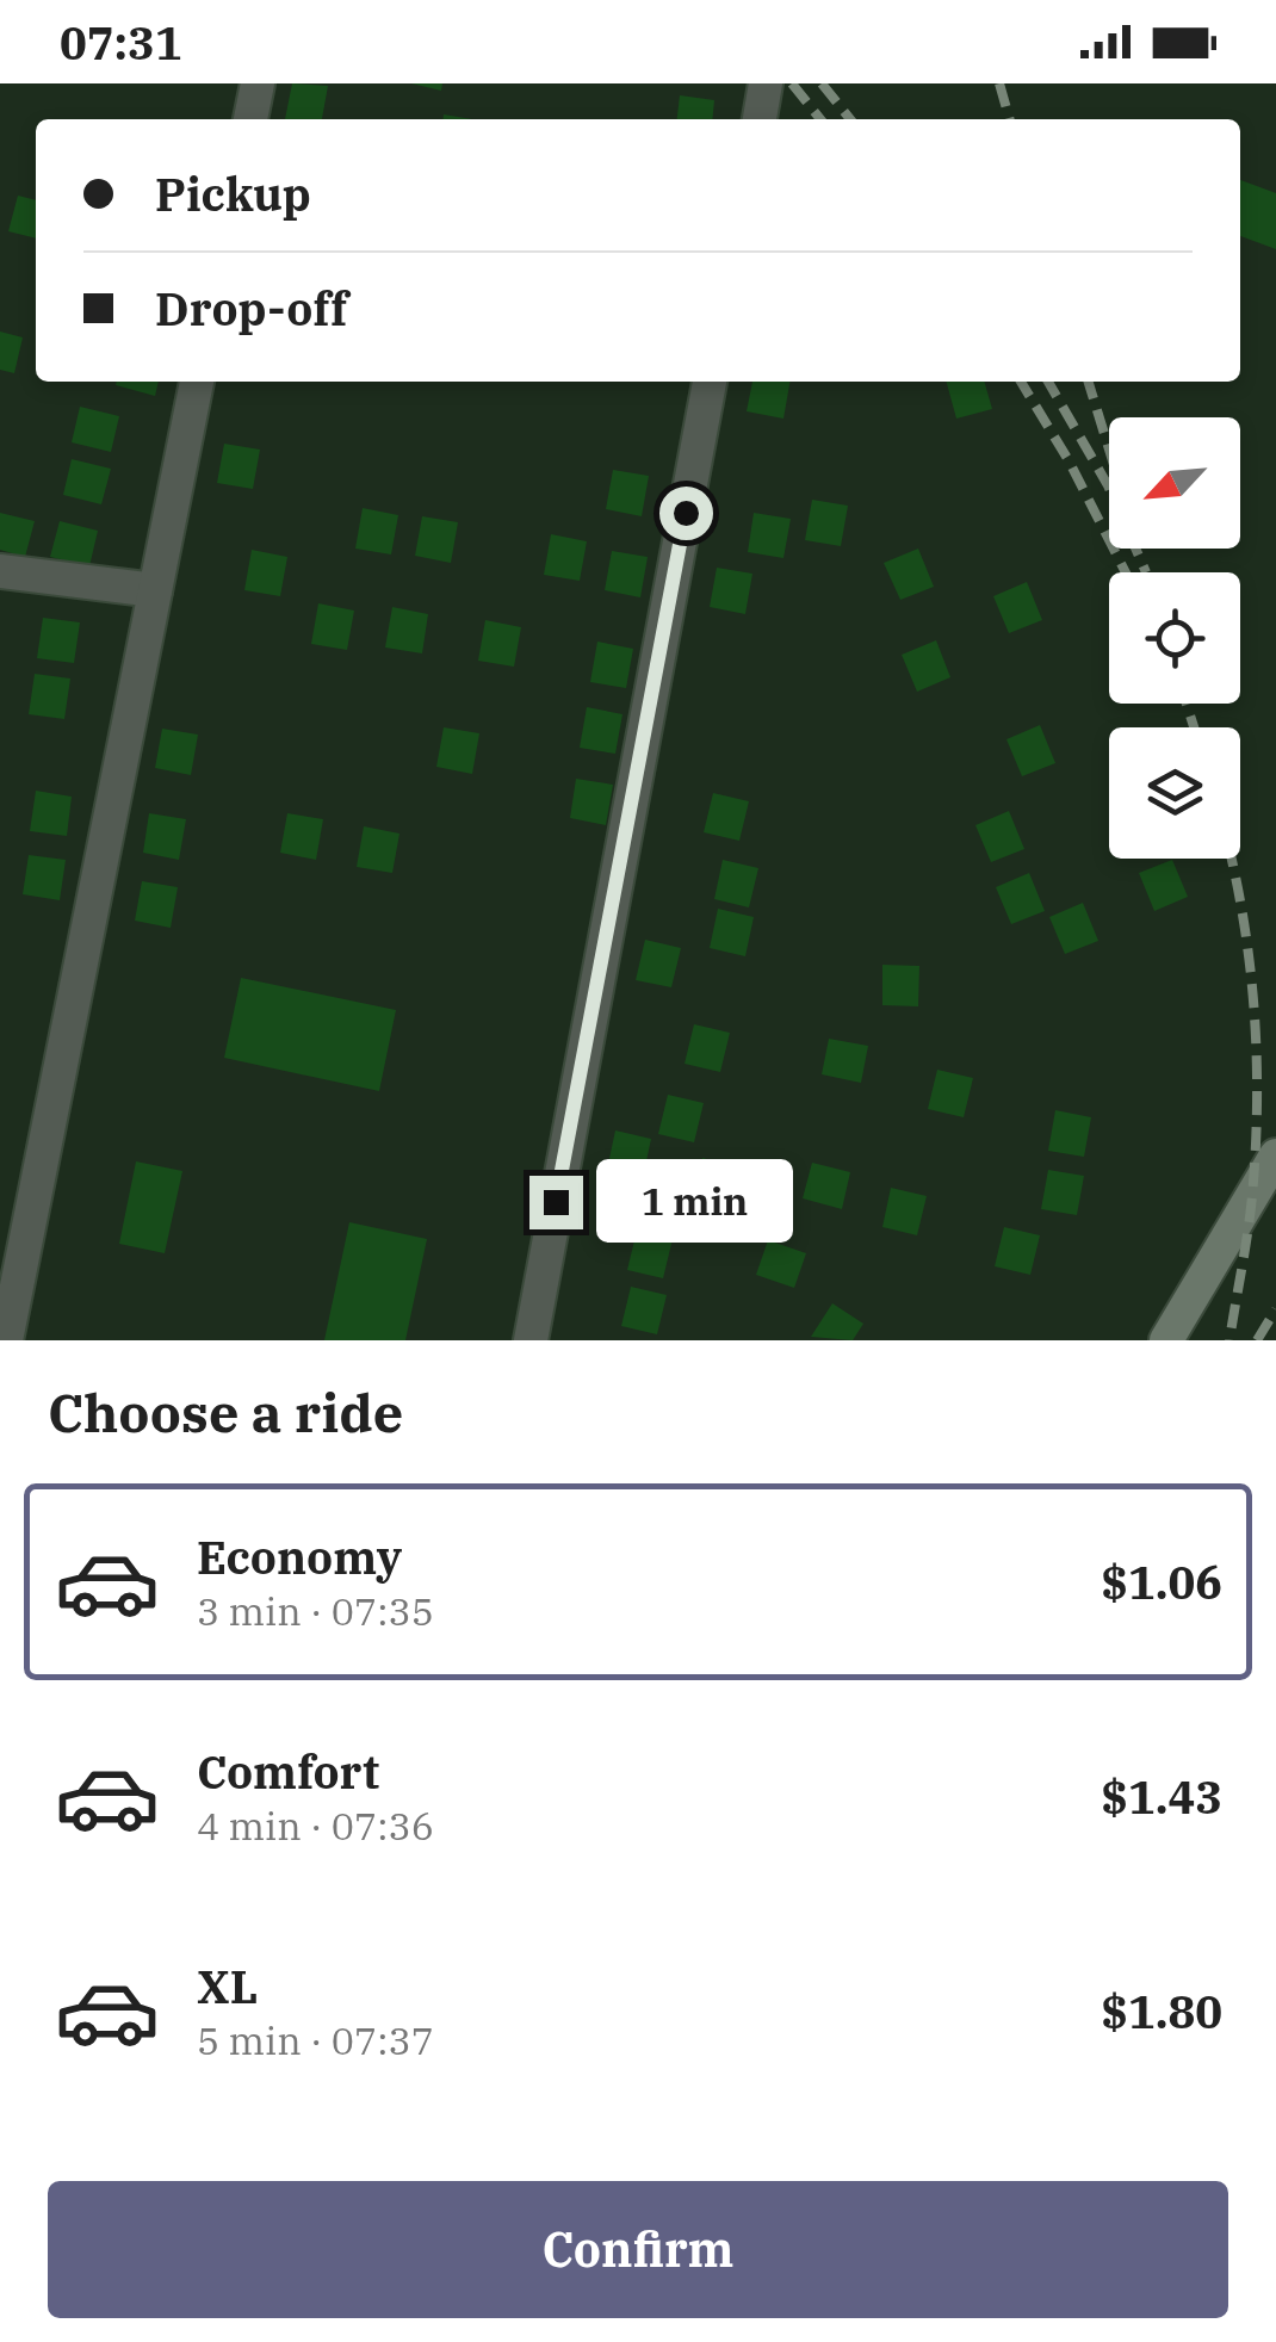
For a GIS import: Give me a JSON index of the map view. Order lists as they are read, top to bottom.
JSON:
{
  "north": "bottom left",
  "page": {
    "status": "07:31",
    "banner": ["Pickup", "Drop-off"],
    "bubble": "1 min",
    "heading": "Choose a ride",
    "list": [
      {
        "name": "Economy",
        "note": "3 min · 07:35",
        "value": "$1.06"
      },
      {
        "name": "Comfort",
        "note": "4 min · 07:36",
        "value": "$1.43"
      },
      {
        "name": "XL",
        "note": "5 min · 07:37",
        "value": "$1.80"
      }
    ],
    "buttons": "Confirm"
  }
}
